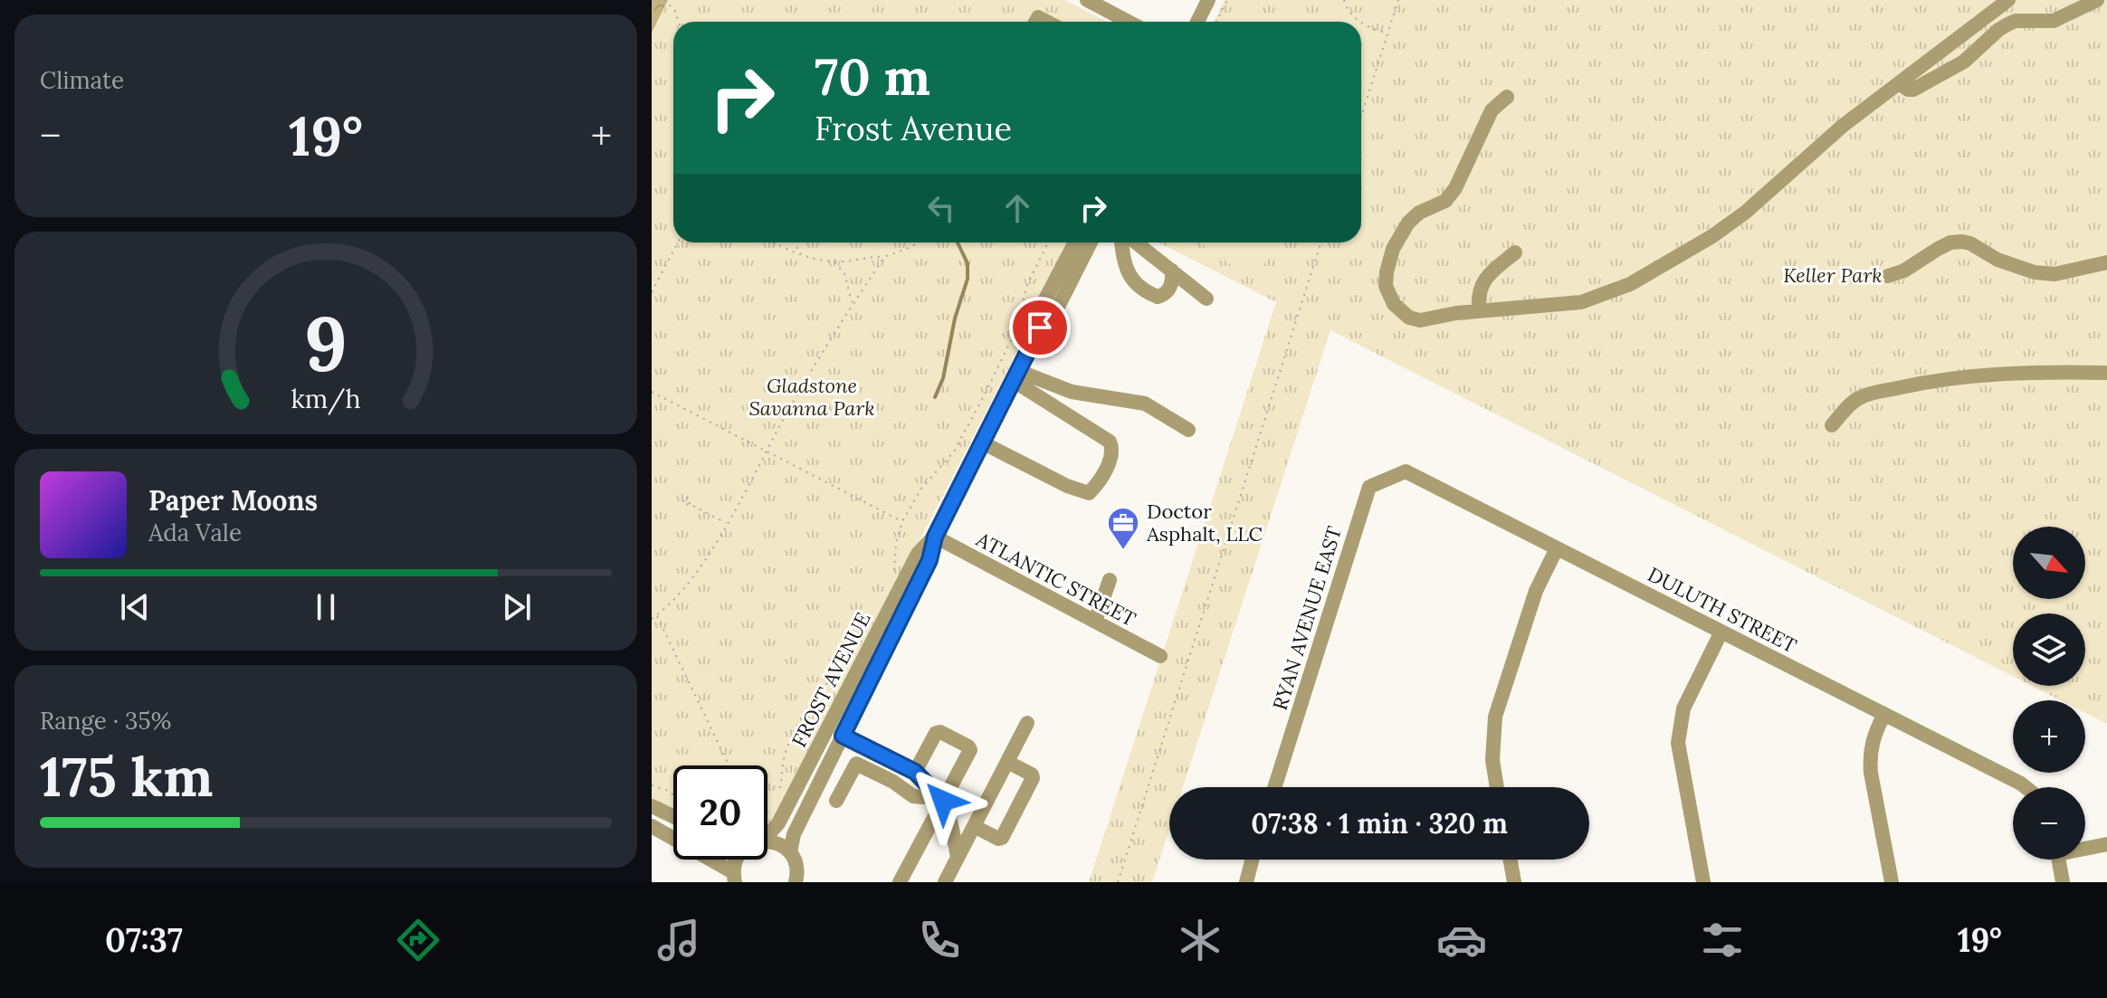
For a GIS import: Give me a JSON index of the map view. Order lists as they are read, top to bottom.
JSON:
{
  "streets": {
    "street": [
      "ATLANTIC STREET",
      "DULUTH STREET",
      "RYAN AVENUE EAST",
      "FROST AVENUE"
    ]
  },
  "crossings": [
    ["ATLANTIC STREET", "FROST AVENUE"],
    ["DULUTH STREET", "RYAN AVENUE EAST"]
  ],
  "parks": ["Keller Park", "Gladstone Savanna Park"],
  "places": {
    "office": ["Doctor Asphalt, LLC"]
  },
  "north": "bottom right",
  "page": {
    "tile": [
      "Climate",
      ["Range · 35%", "175 km"]
    ],
    "turn": ["70 m", "Frost Avenue"],
    "heat": ["−", "19°", "+"],
    "song": ["Paper Moons", "Ada Vale"],
    "map_buttons": ["+", "−"],
    "limit": "20",
    "trip": "07:38 · 1 min · 320 m",
    "tabs": ["07:37", "19°"],
    "gauge": ["9", "km/h"]
  }
}
